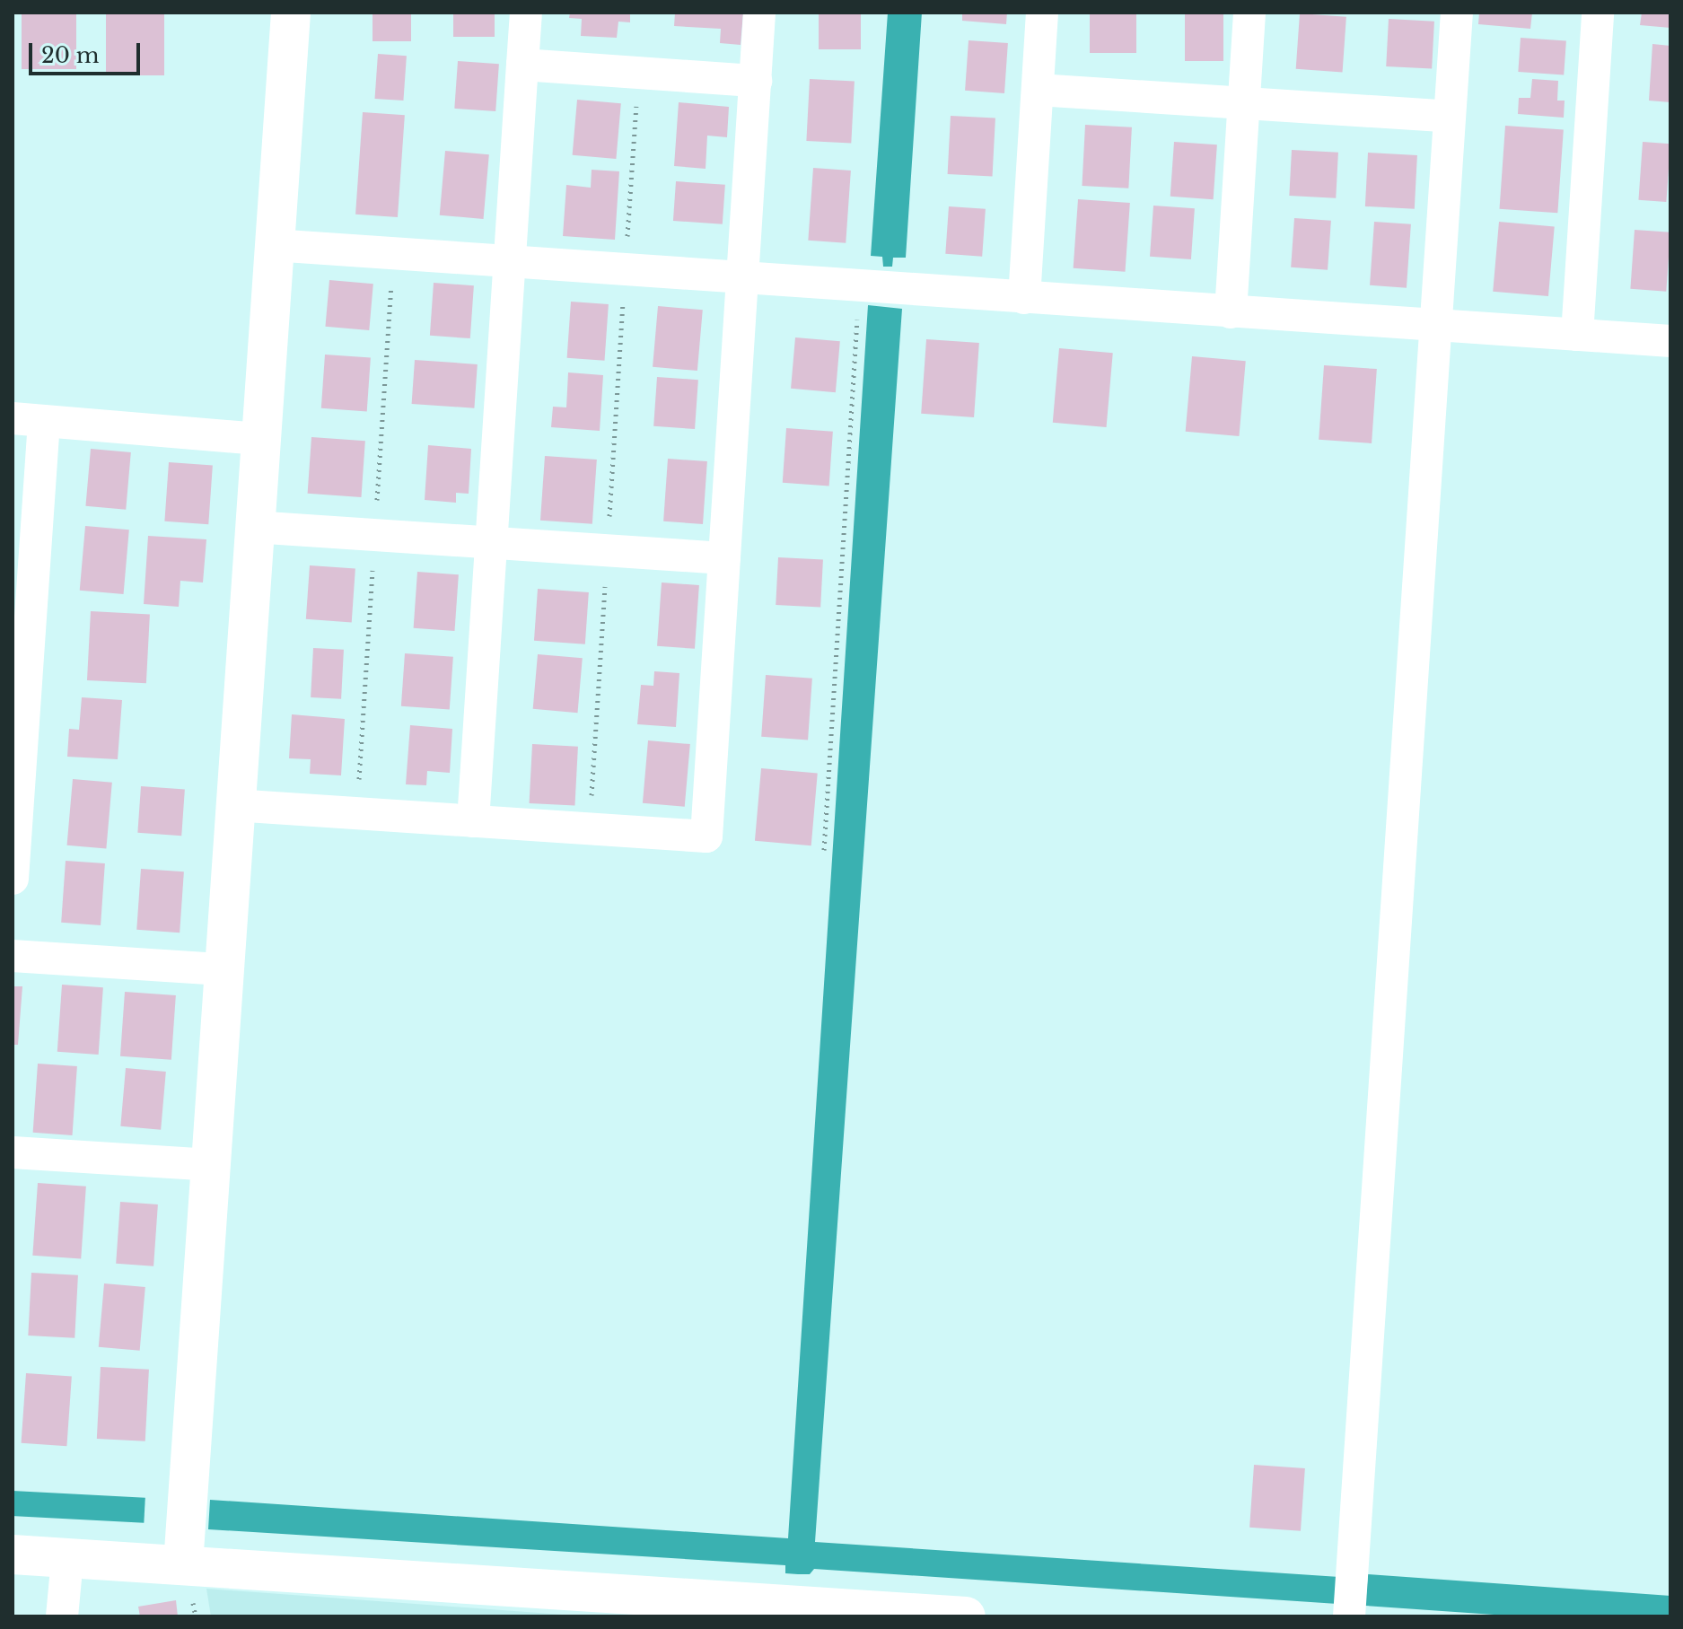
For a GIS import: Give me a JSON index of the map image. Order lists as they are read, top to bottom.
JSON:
{
  "scale_bar": "20 m"
}
